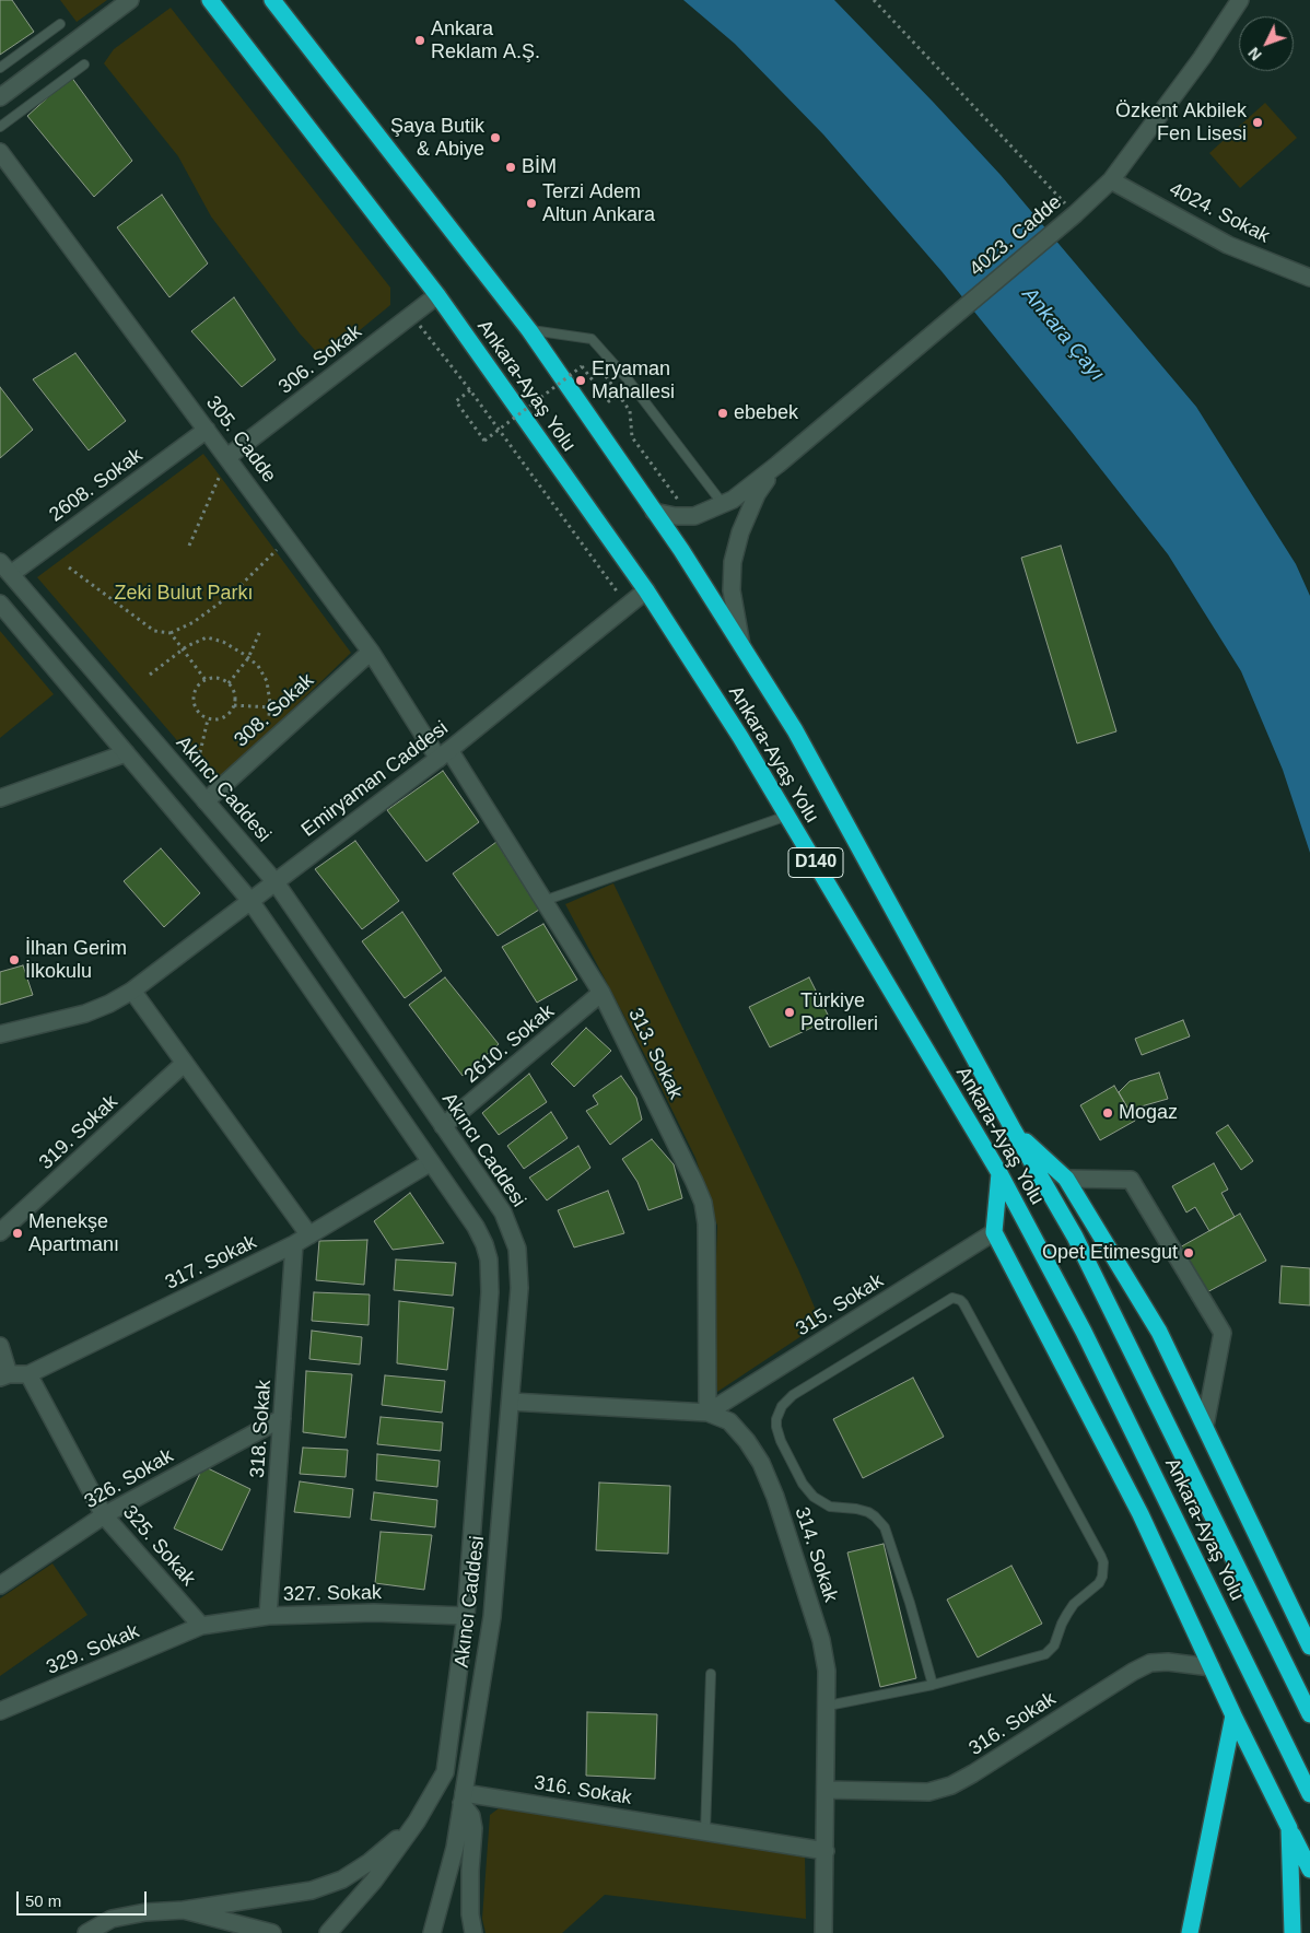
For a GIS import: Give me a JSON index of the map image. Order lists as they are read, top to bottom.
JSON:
{
  "streets": {
    "highway": ["Ankara-Ayaş Yolu", "D140"],
    "street": [
      "4024. Sokak",
      "4023. Cadde",
      "306. Sokak",
      "305. Cadde",
      "2608. Sokak",
      "308. Sokak",
      "Emiryaman Caddesi",
      "Akıncı Caddesi",
      "2610. Sokak",
      "313. Sokak",
      "319. Sokak",
      "317. Sokak",
      "315. Sokak",
      "318. Sokak",
      "326. Sokak",
      "325. Sokak",
      "314. Sokak",
      "327. Sokak",
      "329. Sokak",
      "316. Sokak"
    ]
  },
  "crossings": [
    ["4024. Sokak", "4023. Cadde"],
    ["4023. Cadde", "Ankara-Ayaş Yolu"],
    ["306. Sokak", "Ankara-Ayaş Yolu"],
    ["306. Sokak", "305. Cadde"],
    ["Ankara-Ayaş Yolu", "Emiryaman Caddesi"],
    ["305. Cadde", "2608. Sokak"],
    ["305. Cadde", "308. Sokak"],
    ["305. Cadde", "Emiryaman Caddesi"],
    ["305. Cadde", "313. Sokak"],
    ["2608. Sokak", "Akıncı Caddesi"],
    ["308. Sokak", "Akıncı Caddesi"],
    ["Emiryaman Caddesi", "Akıncı Caddesi"],
    ["Emiryaman Caddesi", "313. Sokak"],
    ["Akıncı Caddesi", "2610. Sokak"],
    ["Akıncı Caddesi", "317. Sokak"],
    ["Akıncı Caddesi", "314. Sokak"],
    ["Akıncı Caddesi", "327. Sokak"],
    ["Akıncı Caddesi", "316. Sokak"],
    ["2610. Sokak", "313. Sokak"],
    ["313. Sokak", "315. Sokak"],
    ["313. Sokak", "314. Sokak"],
    ["317. Sokak", "318. Sokak"],
    ["317. Sokak", "325. Sokak"],
    ["315. Sokak", "314. Sokak"],
    ["318. Sokak", "326. Sokak"],
    ["318. Sokak", "327. Sokak"],
    ["326. Sokak", "325. Sokak"],
    ["325. Sokak", "327. Sokak"],
    ["325. Sokak", "329. Sokak"],
    ["314. Sokak", "316. Sokak"],
    ["327. Sokak", "329. Sokak"]
  ],
  "water": ["Ankara Çayı"],
  "parks": ["Zeki Bulut Parkı"],
  "places": [
    "Ankara Reklam A.Ş.",
    "Özkent Akbilek Fen Lisesi",
    "Şaya Butik & Abiye",
    "BİM",
    "Terzi Adem Altun Ankara",
    "Eryaman Mahallesi",
    "ebebek",
    "İlhan Gerim İlkokulu",
    "Türkiye Petrolleri",
    "Mogaz",
    "Menekşe Apartmanı",
    "Opet Etimesgut"
  ],
  "scale_bar": "50 m",
  "north": "bottom left"
}
